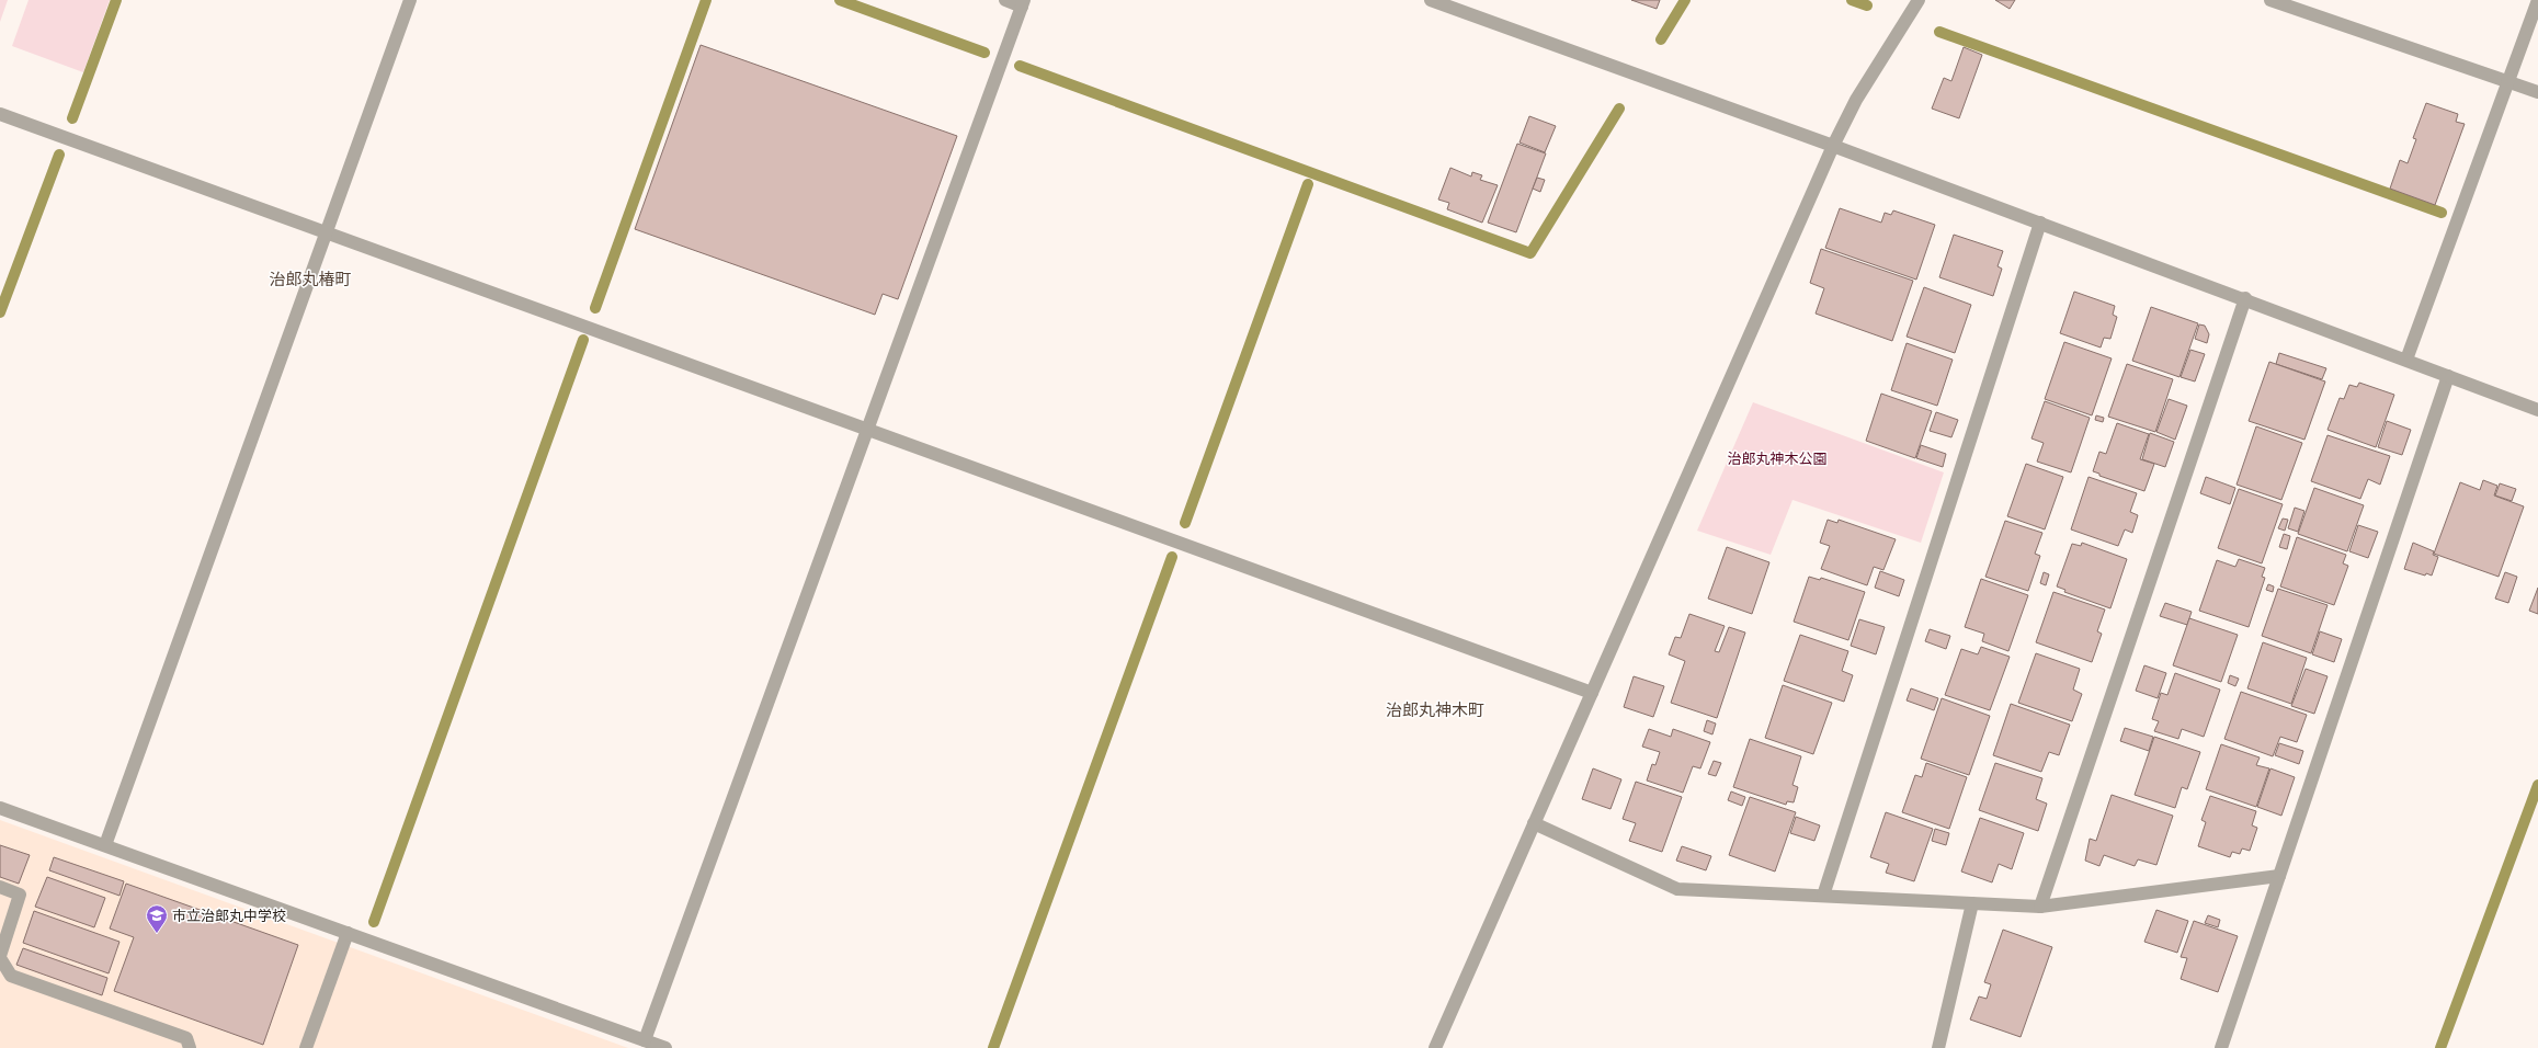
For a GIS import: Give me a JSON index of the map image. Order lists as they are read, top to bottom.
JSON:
{
  "districts": ["治郎丸椿町", "治郎丸神木町"],
  "parks": ["治郎丸神木公園"],
  "places": {
    "school or university": ["市立治郎丸中学校"]
  }
}
